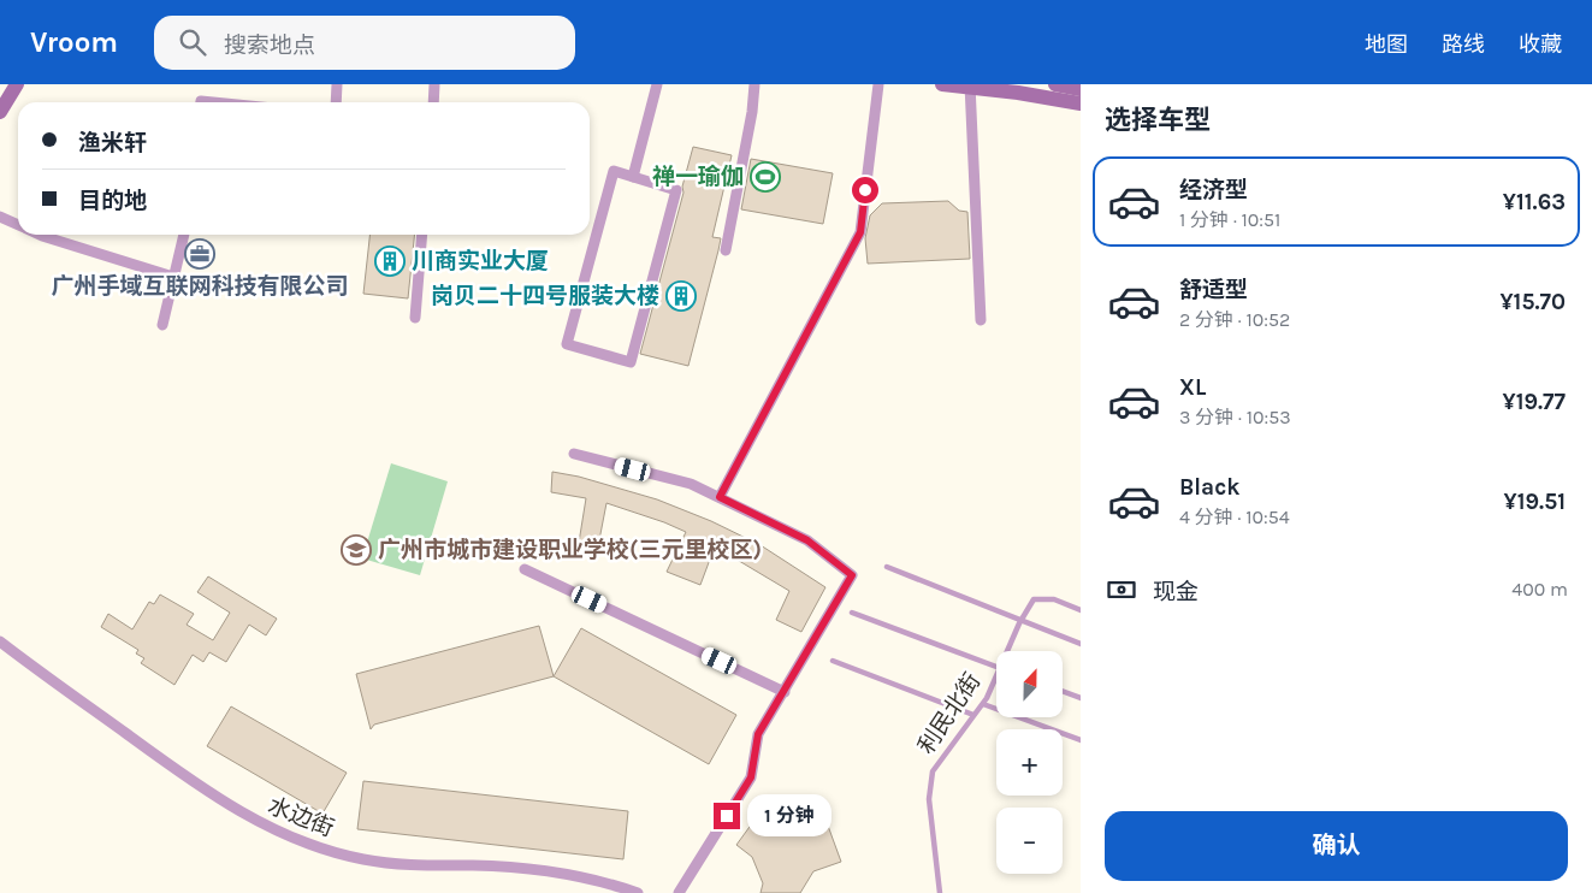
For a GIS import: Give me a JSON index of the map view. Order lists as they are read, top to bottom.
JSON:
{
  "streets": {
    "street": ["水边街"],
    "lane": ["利民北街"]
  },
  "places": {
    "sports": ["禅一瑜伽"],
    "office": ["广州手域互联网科技有限公司"],
    "building": ["川商实业大厦", "岗贝二十四号服装大楼"],
    "school or university": ["广州市城市建设职业学校(三元里校区)"]
  },
  "north": "top",
  "page": {
    "header": "Vroom",
    "search": "搜索地点",
    "nav": ["地图", "路线", "收藏"],
    "heading": "选择车型",
    "banner": ["渔米轩", "目的地"],
    "list": [
      {
        "name": "经济型",
        "note": "1 分钟 · 10:51",
        "value": "¥11.63"
      },
      {
        "name": "舒适型",
        "note": "2 分钟 · 10:52",
        "value": "¥15.70"
      },
      {
        "name": "XL",
        "note": "3 分钟 · 10:53",
        "value": "¥19.77"
      },
      {
        "name": "Black",
        "note": "4 分钟 · 10:54",
        "value": "¥19.51"
      }
    ],
    "pay": ["现金", "400 m"],
    "map_buttons": ["+", "−"],
    "bubble": "1 分钟",
    "buttons": "确认"
  }
}
